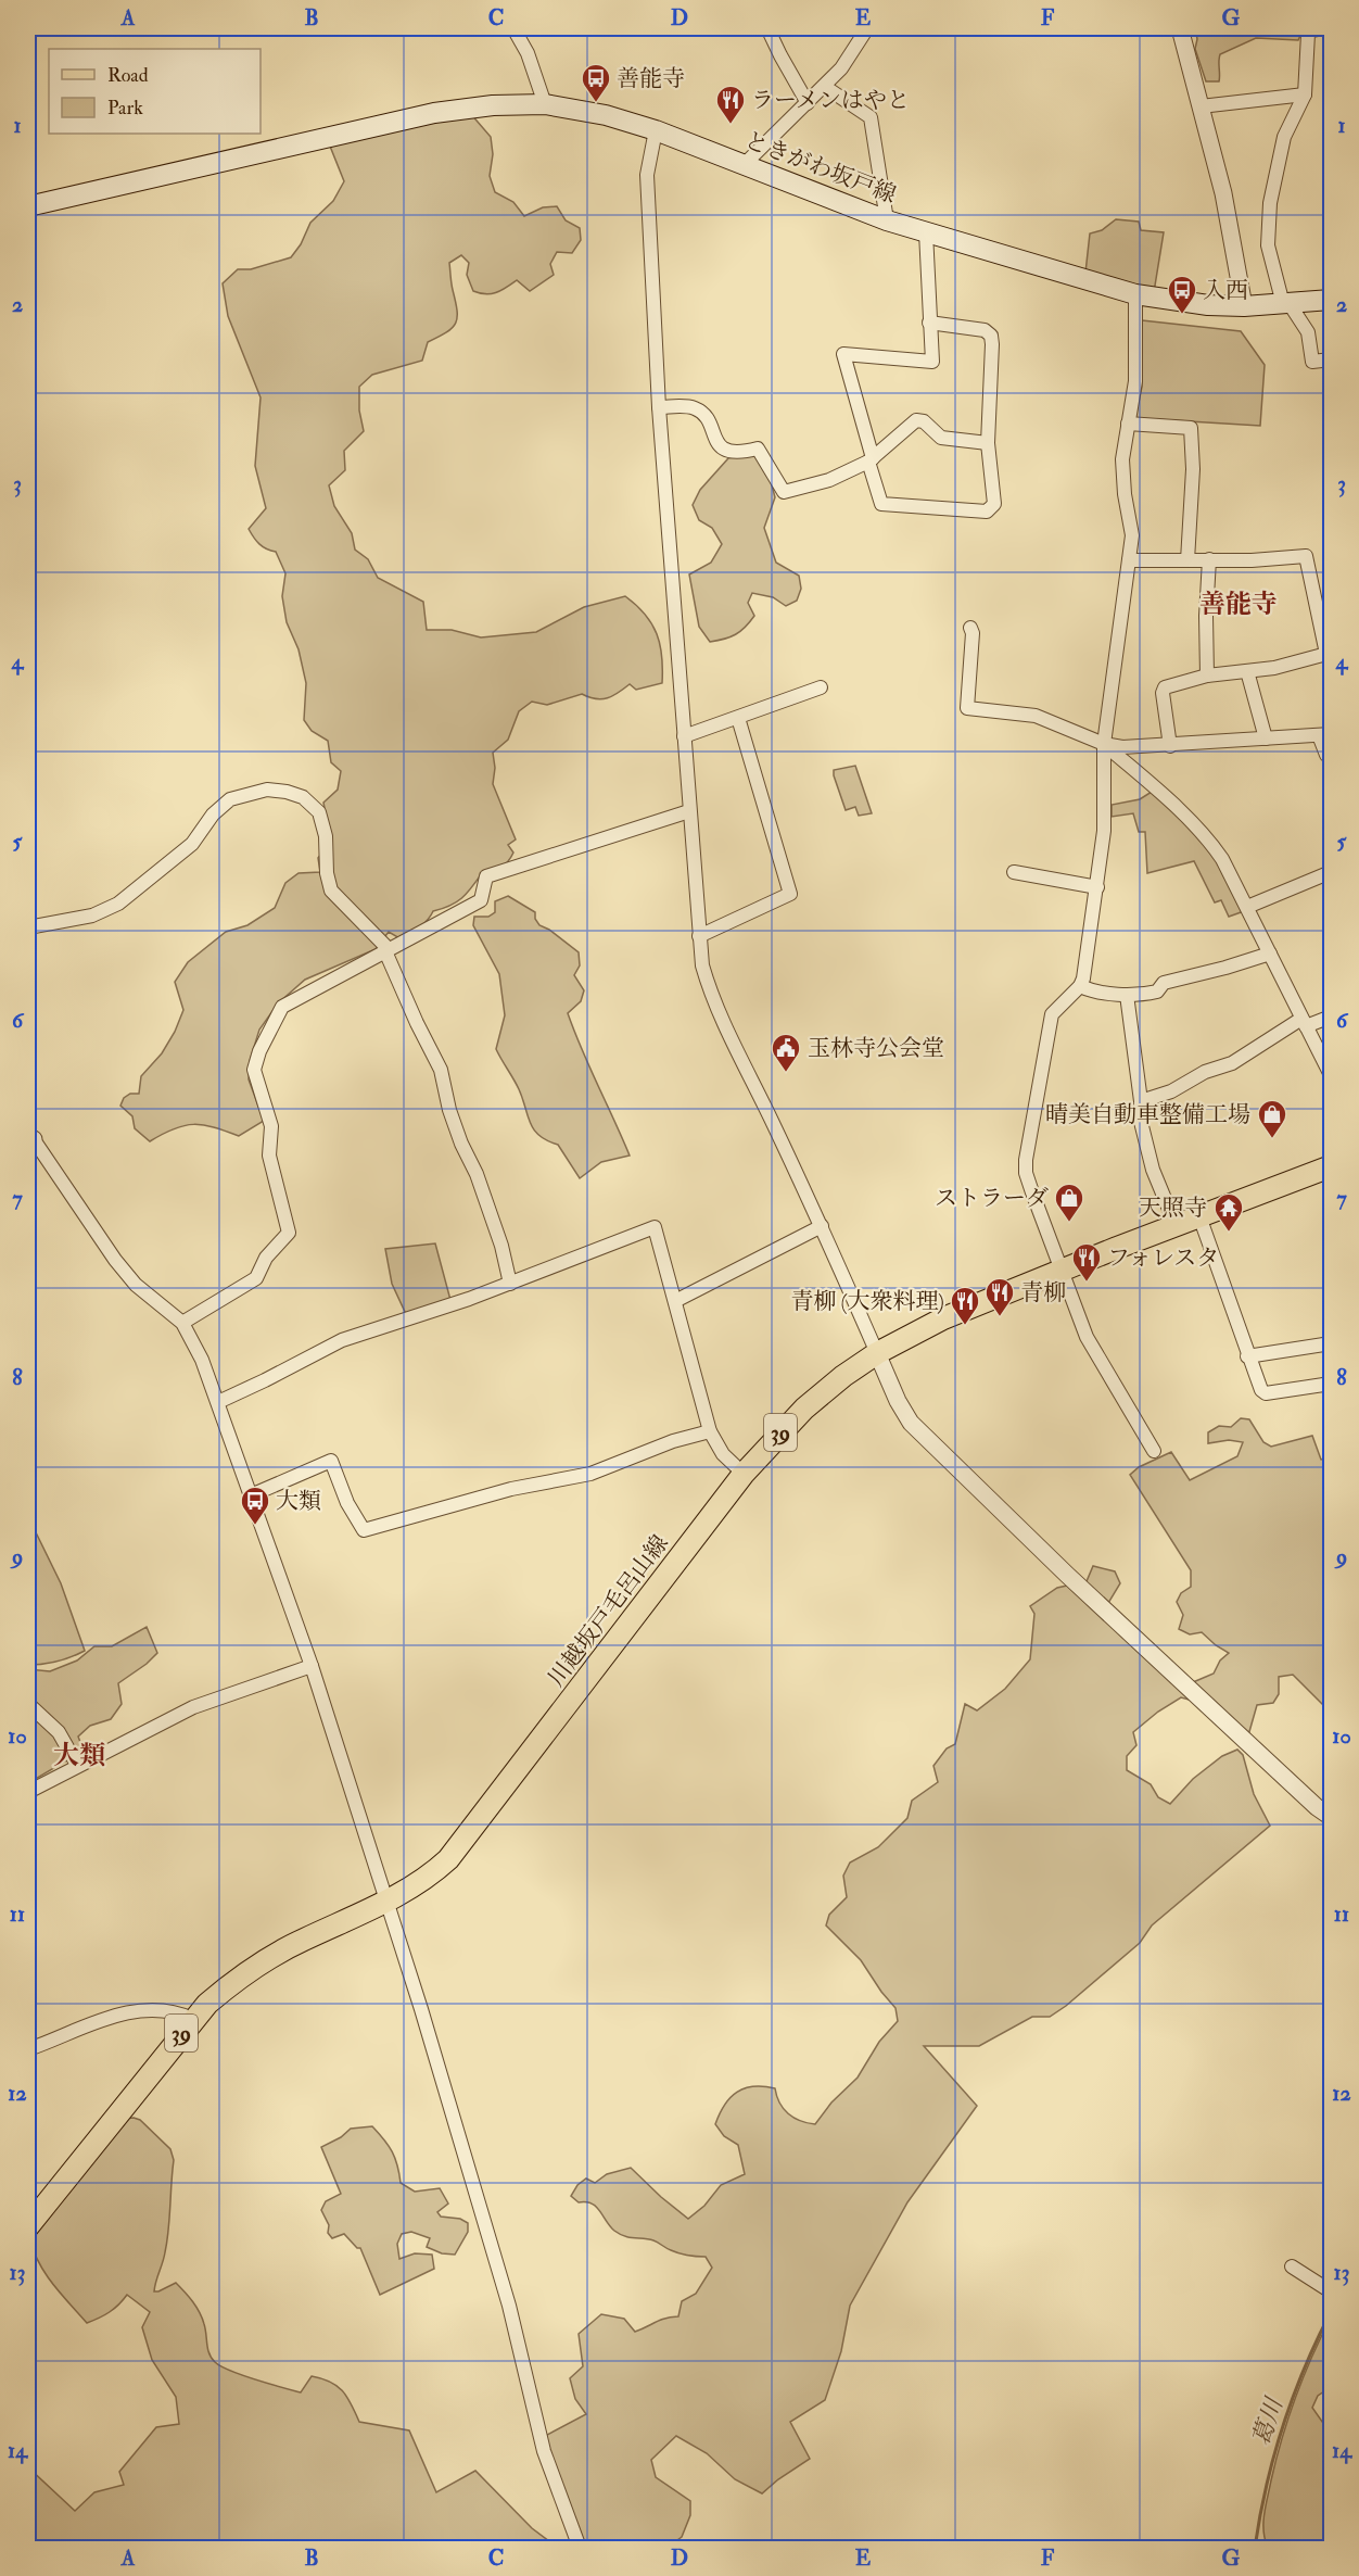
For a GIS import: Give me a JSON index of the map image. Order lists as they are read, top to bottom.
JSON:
{
  "streets": {
    "main road": ["ときがわ坂戸線", "39", "川越坂戸毛呂山線"]
  },
  "districts": ["善能寺", "大類"],
  "water": ["葛川"],
  "places": {
    "bus stop": ["善能寺", "入西", "大類"],
    "restaurant": [
      "ラーメンはやと",
      "フォレスタ",
      "青柳",
      "青柳 (大衆料理)"
    ],
    "public building": ["玉林寺公会堂"],
    "shop": ["晴美自動車整備工場", "ストラーダ"],
    "temple": ["天照寺"]
  },
  "legend": ["Road", "Park"],
  "grid": {
    "columns": [
      "A",
      "B",
      "C",
      "D",
      "E",
      "F",
      "G"
    ],
    "rows": [
      "1",
      "2",
      "3",
      "4",
      "5",
      "6",
      "7",
      "8",
      "9",
      "10",
      "11",
      "12",
      "13",
      "14"
    ]
  }
}
